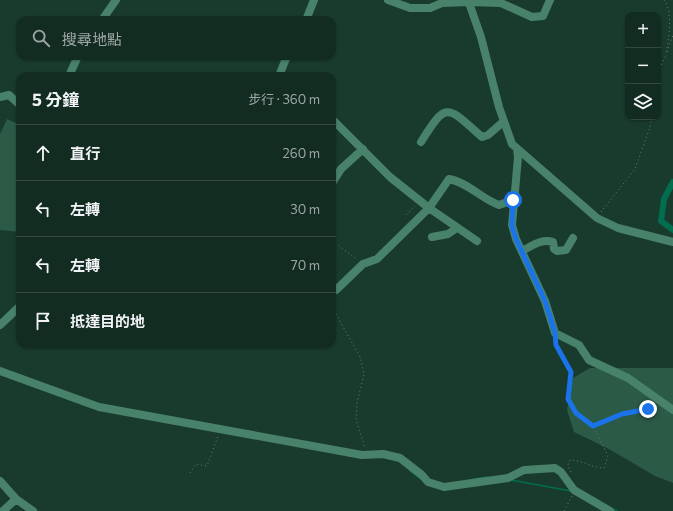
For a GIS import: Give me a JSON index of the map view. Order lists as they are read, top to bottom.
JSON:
{
  "page": {
    "map_buttons": ["+", "−"],
    "search": "搜尋地點",
    "heading": ["5 分鐘", "步行 · 360 m"],
    "list": [
      ["直行", "260 m"],
      ["左轉", "30 m"],
      ["左轉", "70 m"],
      "抵達目的地"
    ]
  }
}
